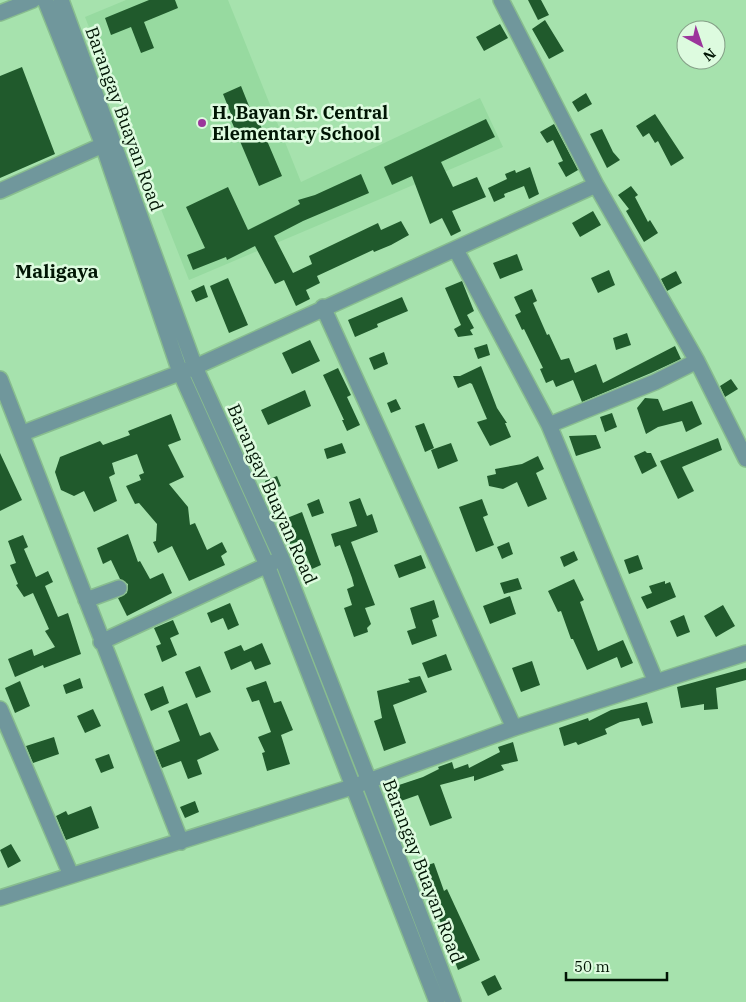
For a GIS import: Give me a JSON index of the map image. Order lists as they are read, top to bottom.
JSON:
{
  "streets": {
    "street": ["Barangay Buayan Road"]
  },
  "districts": ["Maligaya"],
  "places": ["H. Bayan Sr. Central Elementary School"],
  "scale_bar": "50 m",
  "north": "bottom right"
}
